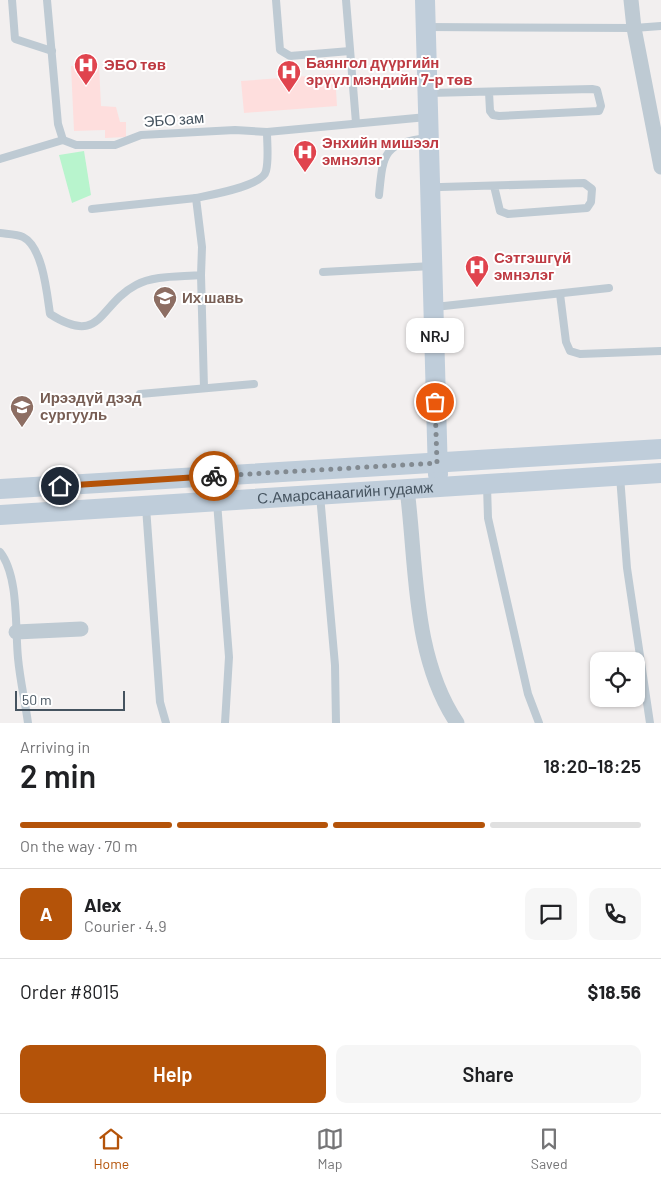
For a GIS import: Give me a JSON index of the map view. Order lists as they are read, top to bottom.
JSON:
{
  "streets": {
    "main road": ["С.Амарсанаагийн гудамж"],
    "lane": ["ЭБО зам"]
  },
  "places": {
    "hospital": [
      "ЭБО төв",
      "Баянгол дүүргийн эрүүл мэндийн 7-р төв",
      "Энхийн мишээл эмнэлэг",
      "Сэтгэшгүй эмнэлэг"
    ],
    "school or university": ["Их шавь", "Ирээдүй дээд сургууль"],
    "other": ["NRJ"]
  },
  "scale_bar": "50 m",
  "page": {
    "bubble": "NRJ",
    "scale": "50 m",
    "heading": ["2 min", "Arriving in", "18:20–18:25"],
    "panel": [
      "Alex",
      "Courier · 4.9",
      "Order #8015",
      "$18.56"
    ],
    "bar": "On the way · 70 m",
    "round": "A",
    "buttons": ["Help", "Share"],
    "tabs": ["Home", "Map", "Saved"]
  }
}
